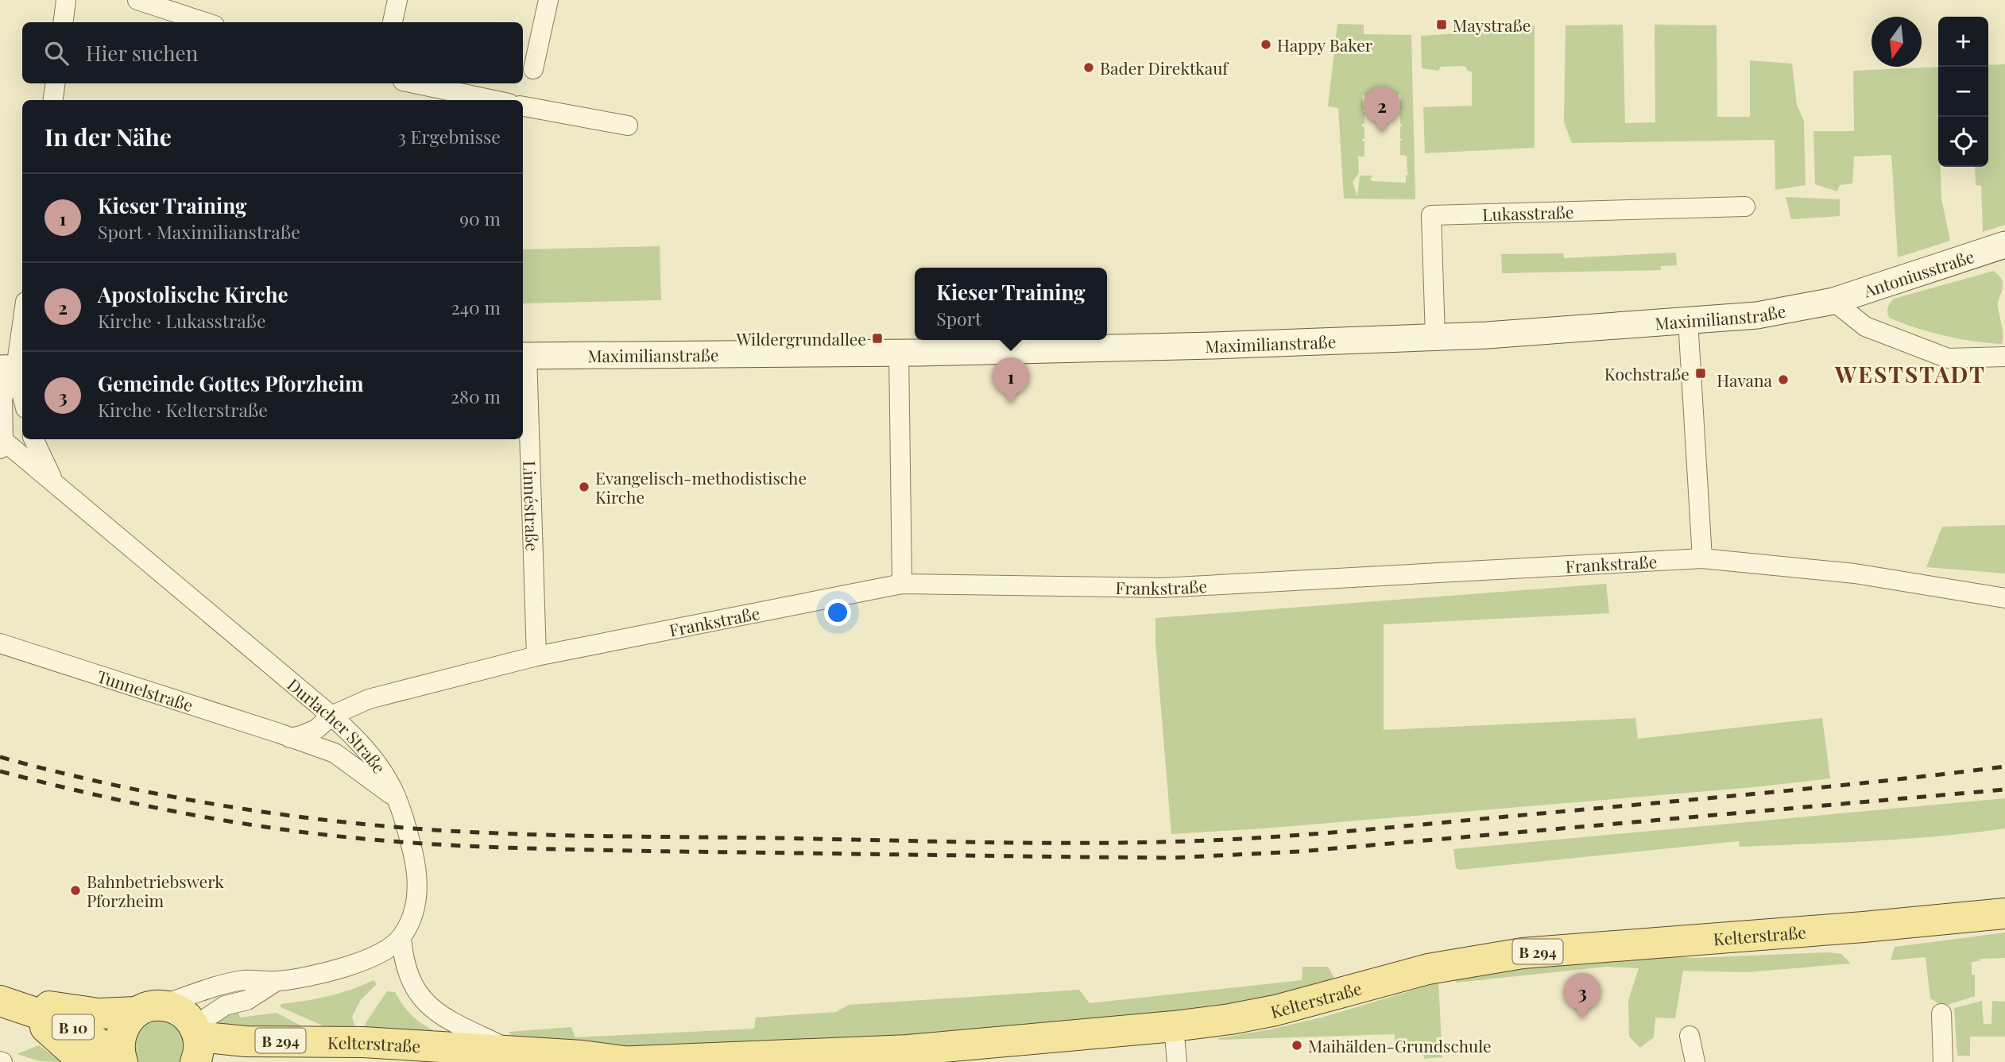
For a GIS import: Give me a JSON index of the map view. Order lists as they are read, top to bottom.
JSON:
{
  "streets": {
    "main road": ["Kelterstraße", "B 294", "B 10"],
    "street": [
      "Lukasstraße",
      "Antoniusstraße",
      "Maximilianstraße",
      "Linnéstraße",
      "Frankstraße",
      "Tunnelstraße",
      "Durlacher Straße"
    ]
  },
  "crossings": [
    ["Lukasstraße", "Maximilianstraße"],
    ["Antoniusstraße", "Maximilianstraße"],
    ["Maximilianstraße", "Linnéstraße"],
    ["Linnéstraße", "Frankstraße"],
    ["Frankstraße", "Durlacher Straße"],
    ["Tunnelstraße", "Durlacher Straße"],
    ["Durlacher Straße", "Kelterstraße"]
  ],
  "districts": ["WESTSTADT"],
  "places": {
    "transit": ["Maystraße", "Wildergrundallee", "Kochstraße"],
    "other": [
      "Happy Baker",
      "Bader Direktkauf",
      "Havana",
      "Evangelisch-methodistische Kirche",
      "Bahnbetriebswerk Pforzheim",
      "Maihälden-Grundschule"
    ]
  },
  "north": "bottom",
  "page": {
    "map_buttons": ["+", "−"],
    "search": "Hier suchen",
    "pins": ["2", "1", "3"],
    "heading": ["In der Nähe", "3 Ergebnisse"],
    "list": [
      {
        "mark": "1",
        "name": "Kieser Training",
        "note": "Sport · Maximilianstraße",
        "value": "90 m"
      },
      {
        "mark": "2",
        "name": "Apostolische Kirche",
        "note": "Kirche · Lukasstraße",
        "value": "240 m"
      },
      {
        "mark": "3",
        "name": "Gemeinde Gottes Pforzheim",
        "note": "Kirche · Kelterstraße",
        "value": "280 m"
      }
    ],
    "popup": ["Kieser Training", "Sport"]
  }
}
